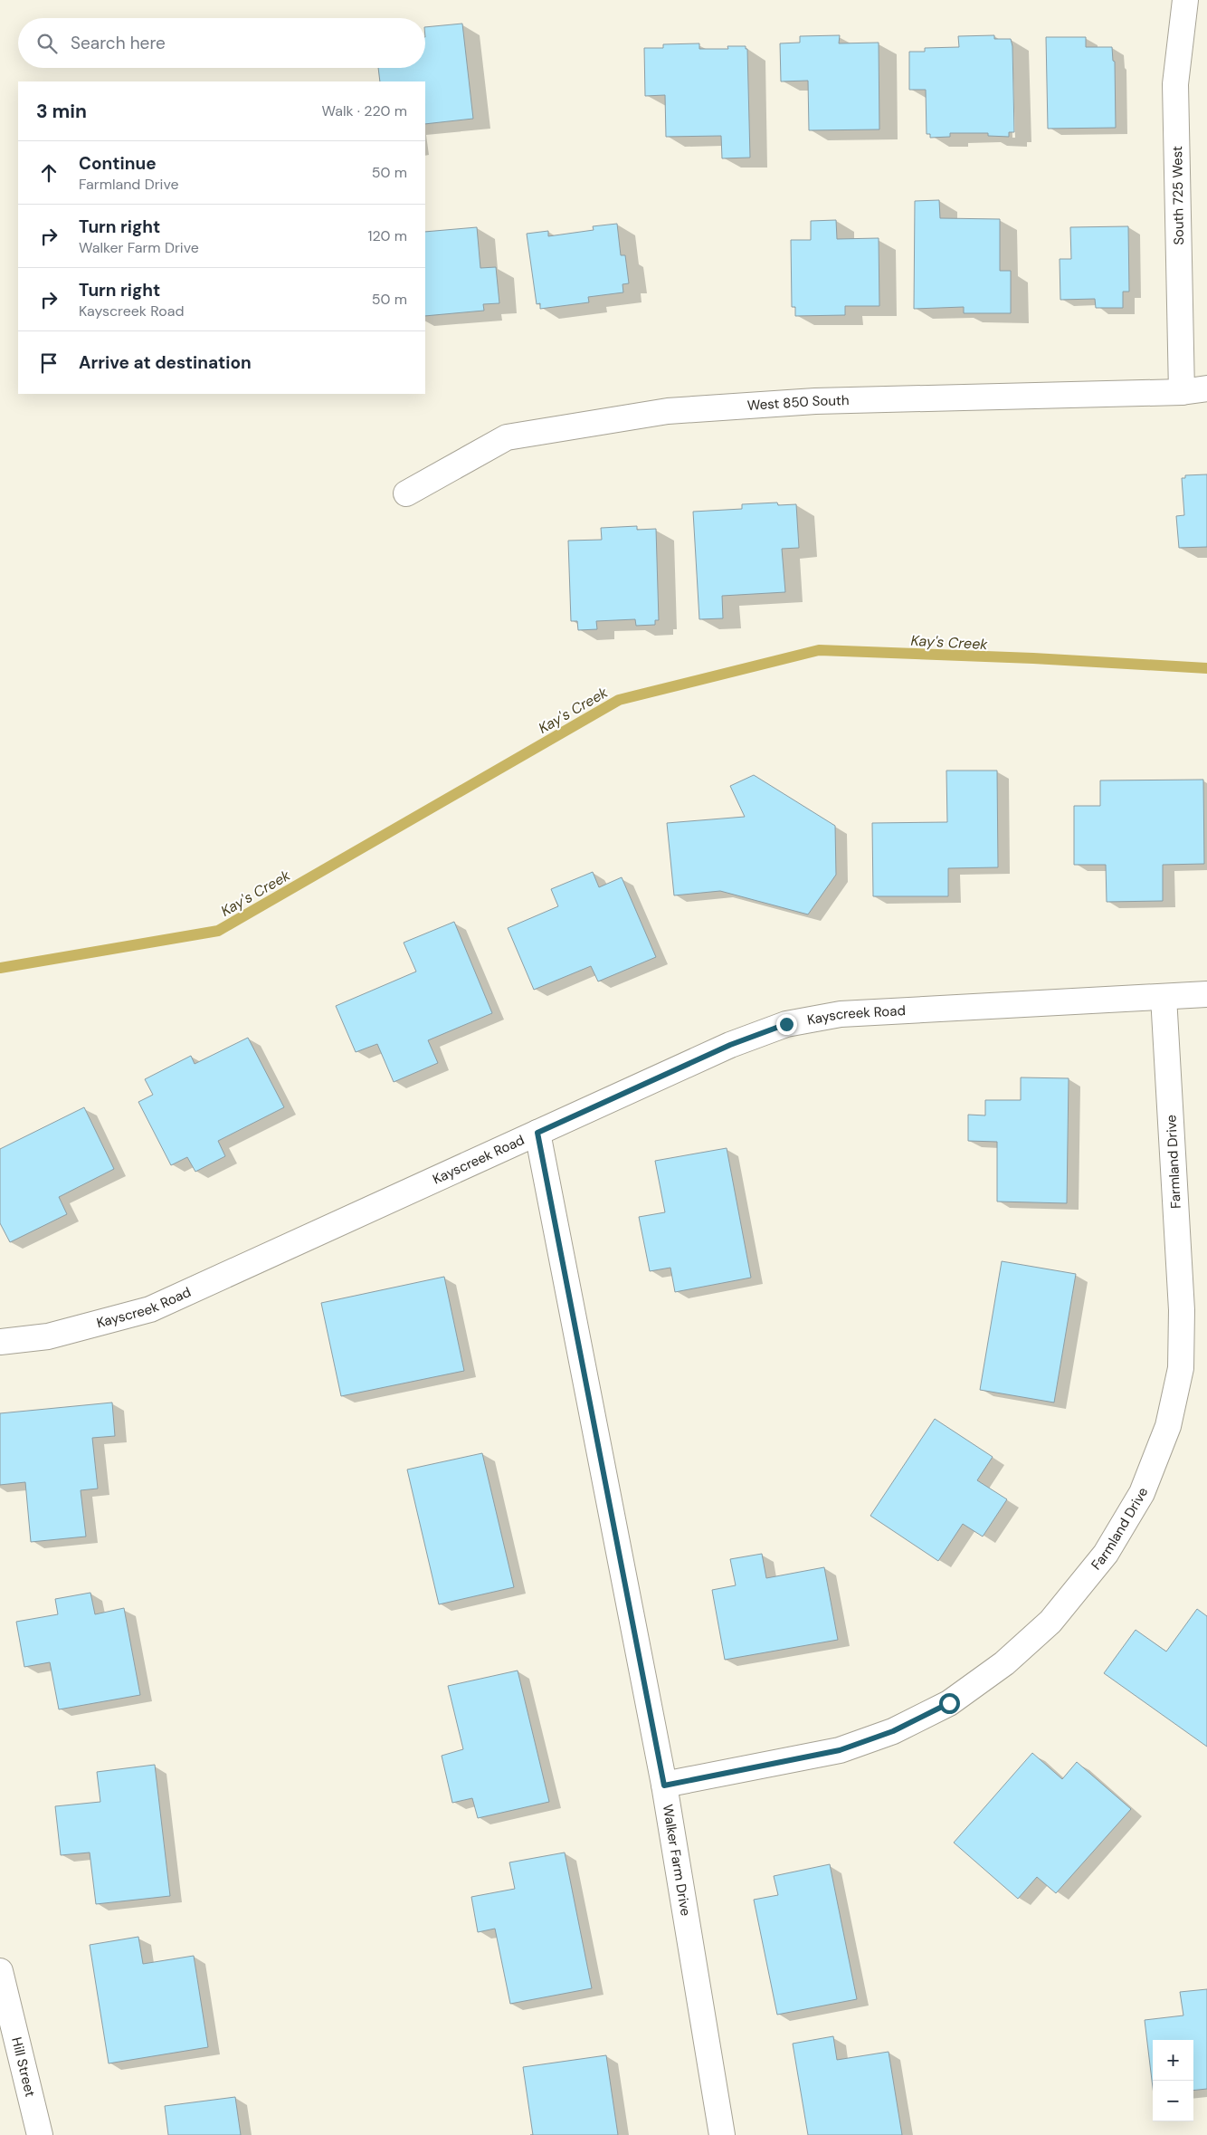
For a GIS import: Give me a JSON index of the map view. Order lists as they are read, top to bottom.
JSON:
{
  "streets": {
    "street": [
      "South 725 West",
      "West 850 South",
      "Kayscreek Road",
      "Farmland Drive",
      "Walker Farm Drive",
      "Hill Street"
    ]
  },
  "crossings": [
    ["South 725 West", "West 850 South"],
    ["Kayscreek Road", "Farmland Drive"],
    ["Kayscreek Road", "Walker Farm Drive"],
    ["Farmland Drive", "Walker Farm Drive"]
  ],
  "water": ["Kay's Creek"],
  "page": {
    "search": "Search here",
    "heading": ["3 min", "Walk · 220 m"],
    "list": [
      ["Continue", "Farmland Drive", "50 m"],
      ["Turn right", "Walker Farm Drive", "120 m"],
      ["Turn right", "Kayscreek Road", "50 m"],
      "Arrive at destination"
    ],
    "map_buttons": ["+", "−"]
  }
}
